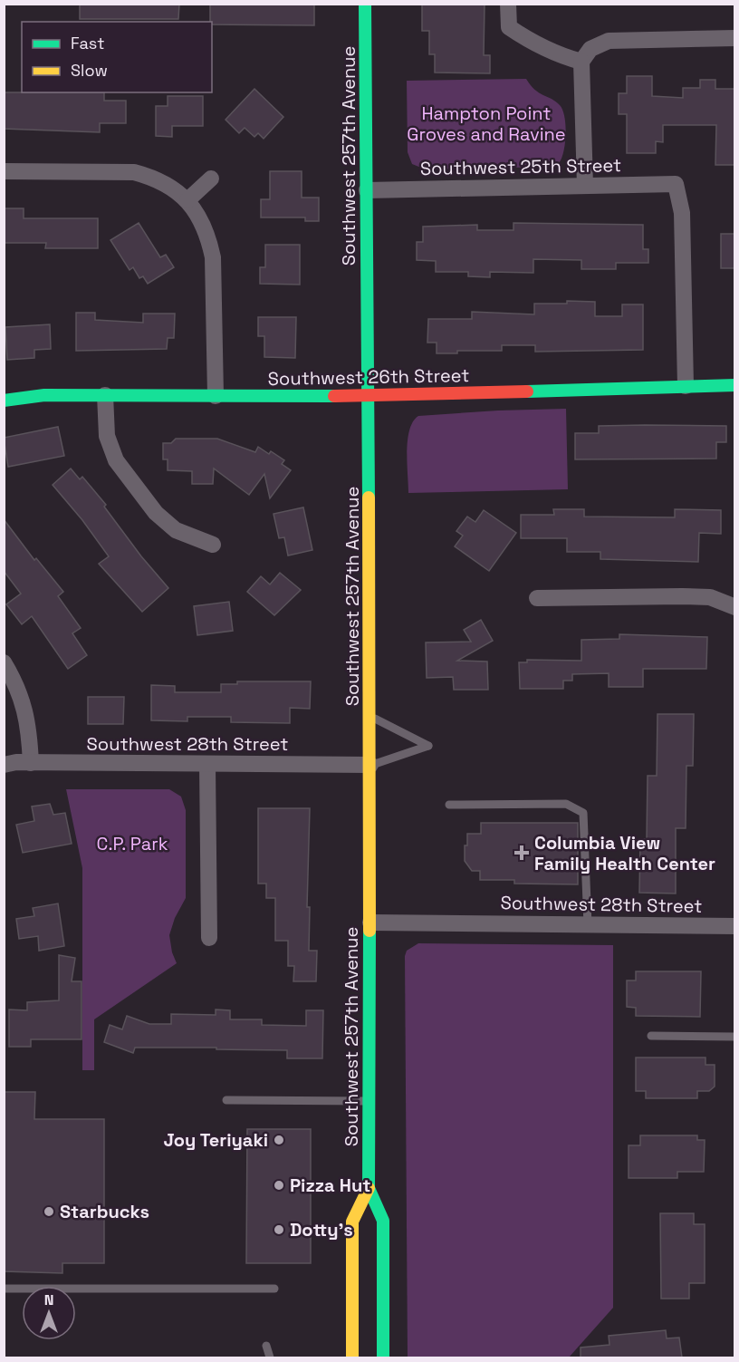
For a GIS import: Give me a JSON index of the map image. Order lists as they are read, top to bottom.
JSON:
{
  "streets": {
    "main road": ["Southwest 257th Avenue", "Southwest 26th Street"],
    "street": ["Southwest 25th Street", "Southwest 28th Street"]
  },
  "crossings": [
    ["Southwest 257th Avenue", "Southwest 25th Street"],
    ["Southwest 257th Avenue", "Southwest 26th Street"],
    ["Southwest 257th Avenue", "Southwest 28th Street"],
    ["Southwest 25th Street", "Southwest 26th Street"]
  ],
  "parks": ["Hampton Point Groves and Ravine", "C.P. Park"],
  "places": {
    "health": ["Columbia View Family Health Center"],
    "other": [
      "Joy Teriyaki",
      "Pizza Hut",
      "Starbucks",
      "Dotty's"
    ]
  },
  "legend": ["Fast", "Slow"],
  "north": "top"
}
